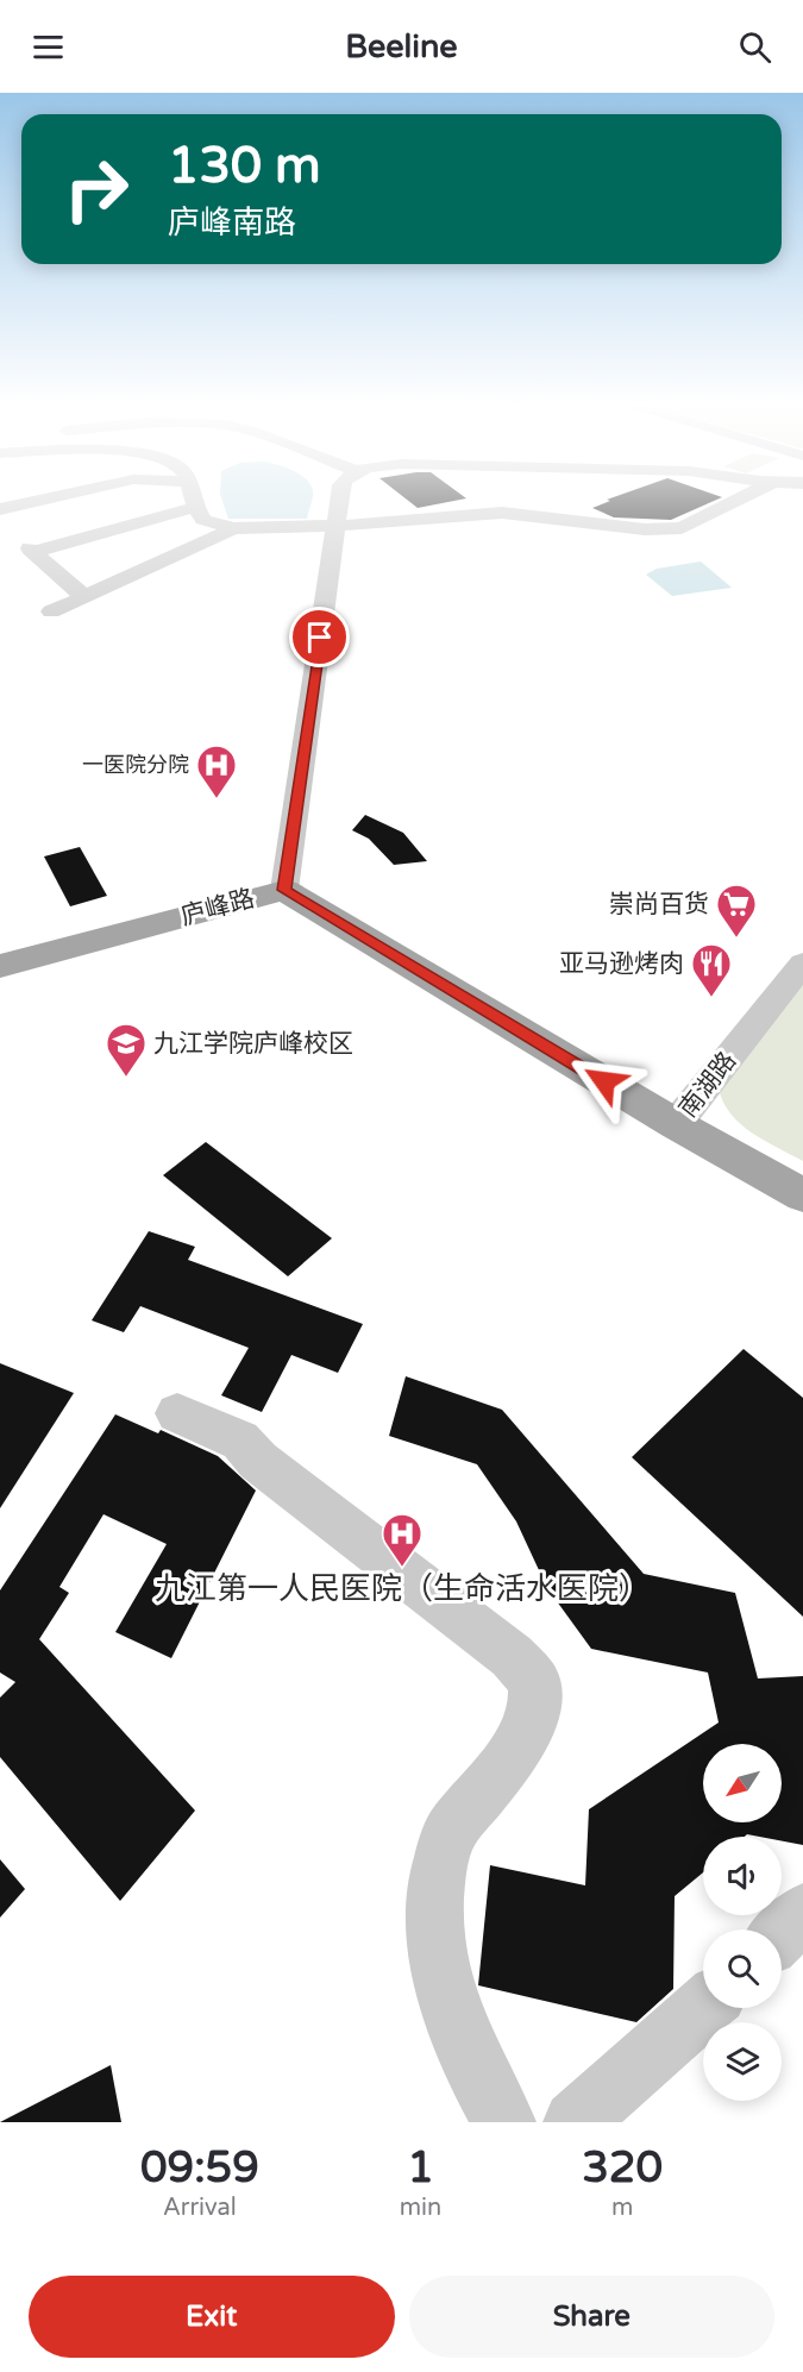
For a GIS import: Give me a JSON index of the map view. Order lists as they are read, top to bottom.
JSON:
{
  "streets": {
    "main road": ["庐峰路", "南湖路"]
  },
  "crossings": [
    ["庐峰路", "南湖路"]
  ],
  "places": {
    "hospital": ["一医院分院", "九江第一人民医院（生命活水医院）"],
    "supermarket": ["崇尚百货"],
    "restaurant": ["亚马逊烤肉"],
    "school or university": ["九江学院庐峰校区"]
  },
  "north": "bottom left",
  "page": {
    "header": "Beeline",
    "turn": ["130 m", "庐峰南路"],
    "eta": [
      "09:59",
      "Arrival",
      "1",
      "min",
      "320",
      "m"
    ],
    "buttons": ["Exit", "Share"]
  }
}
